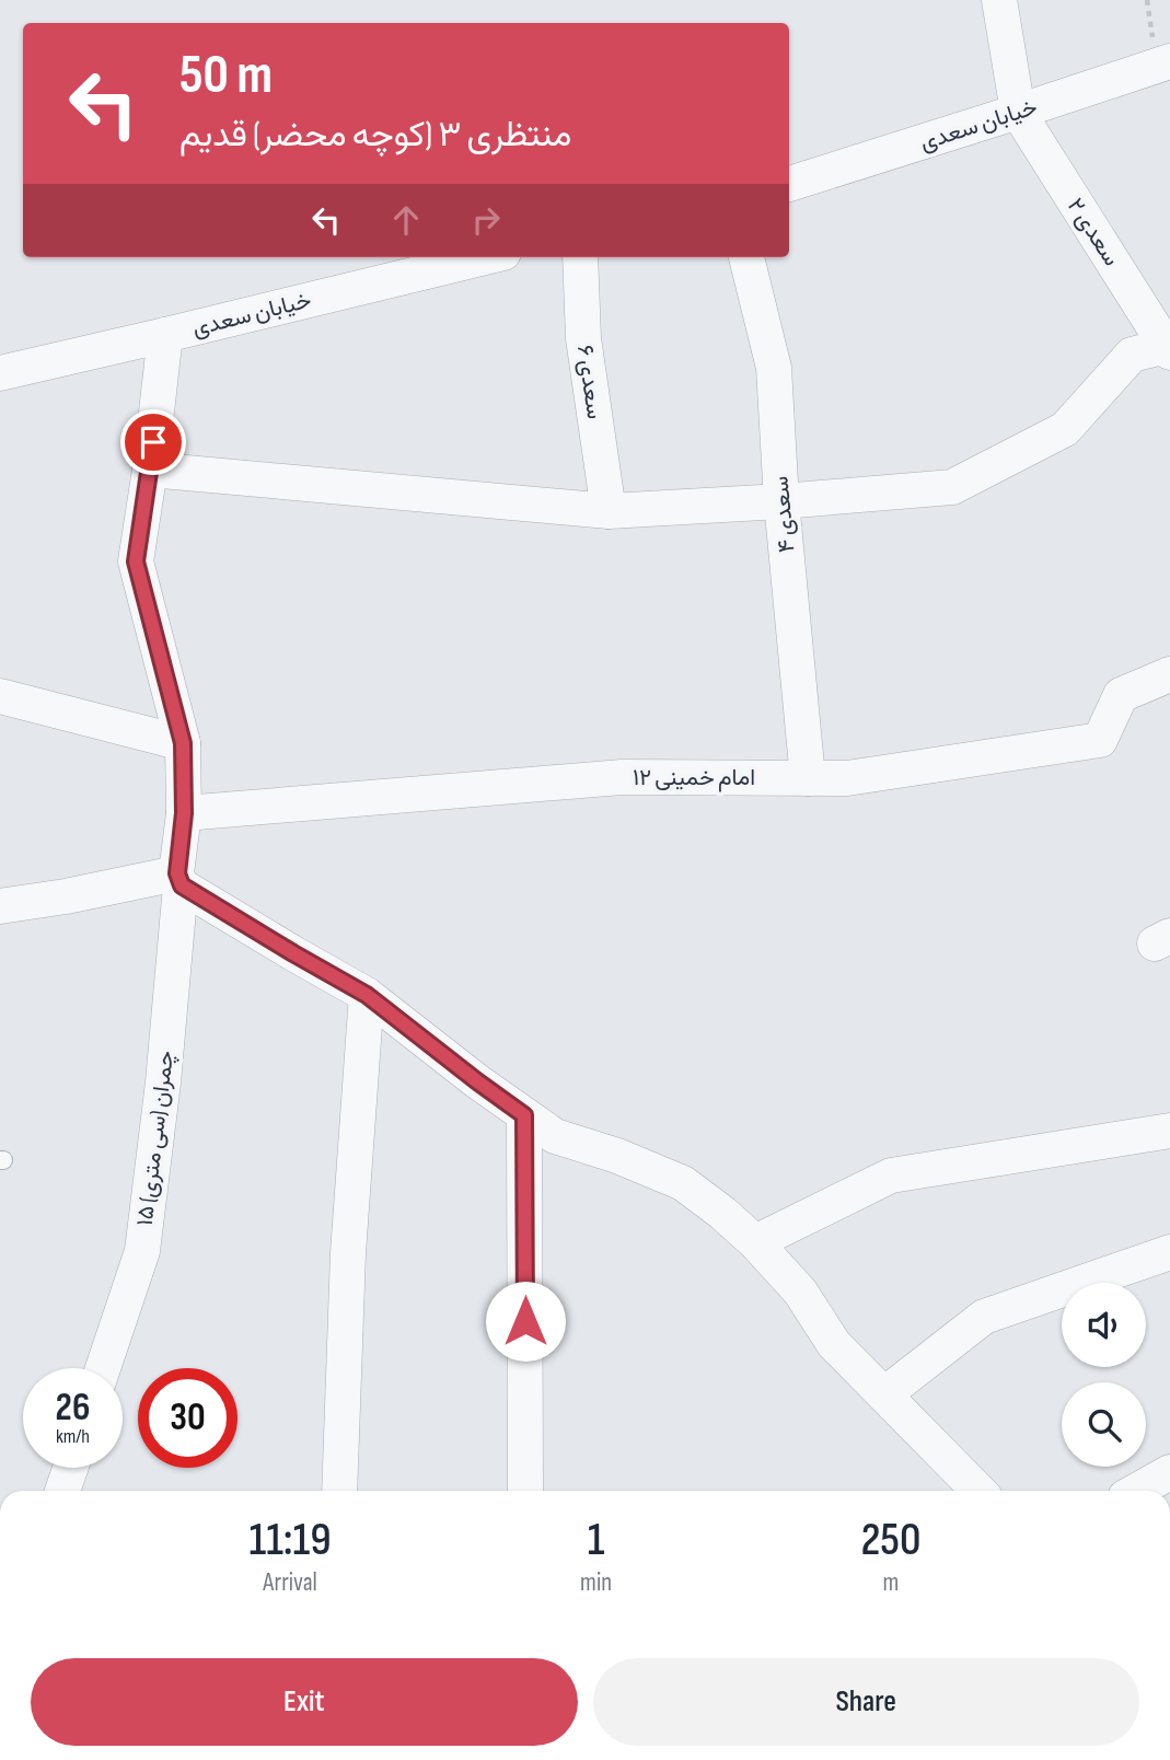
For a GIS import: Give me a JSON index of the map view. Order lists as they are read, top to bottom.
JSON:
{
  "streets": {
    "street": [
      "خیابان سعدی",
      "سعدی ۲",
      "سعدی ۶",
      "سعدی ۴",
      "امام خمینی ۱۲",
      "چمران (سی متری) ۱۵"
    ]
  },
  "crossings": [
    ["خیابان سعدی", "سعدی ۲"],
    ["خیابان سعدی", "چمران (سی متری) ۱۵"],
    ["سعدی ۴", "امام خمینی ۱۲"],
    ["امام خمینی ۱۲", "چمران (سی متری) ۱۵"]
  ],
  "page": {
    "turn": ["50 m", "منتظری ۳ (کوچه محضر) قدیم"],
    "speed": "26 km/h",
    "limit": "30",
    "eta": [
      "11:19",
      "Arrival",
      "1",
      "min",
      "250",
      "m"
    ],
    "buttons": ["Exit", "Share"]
  }
}
